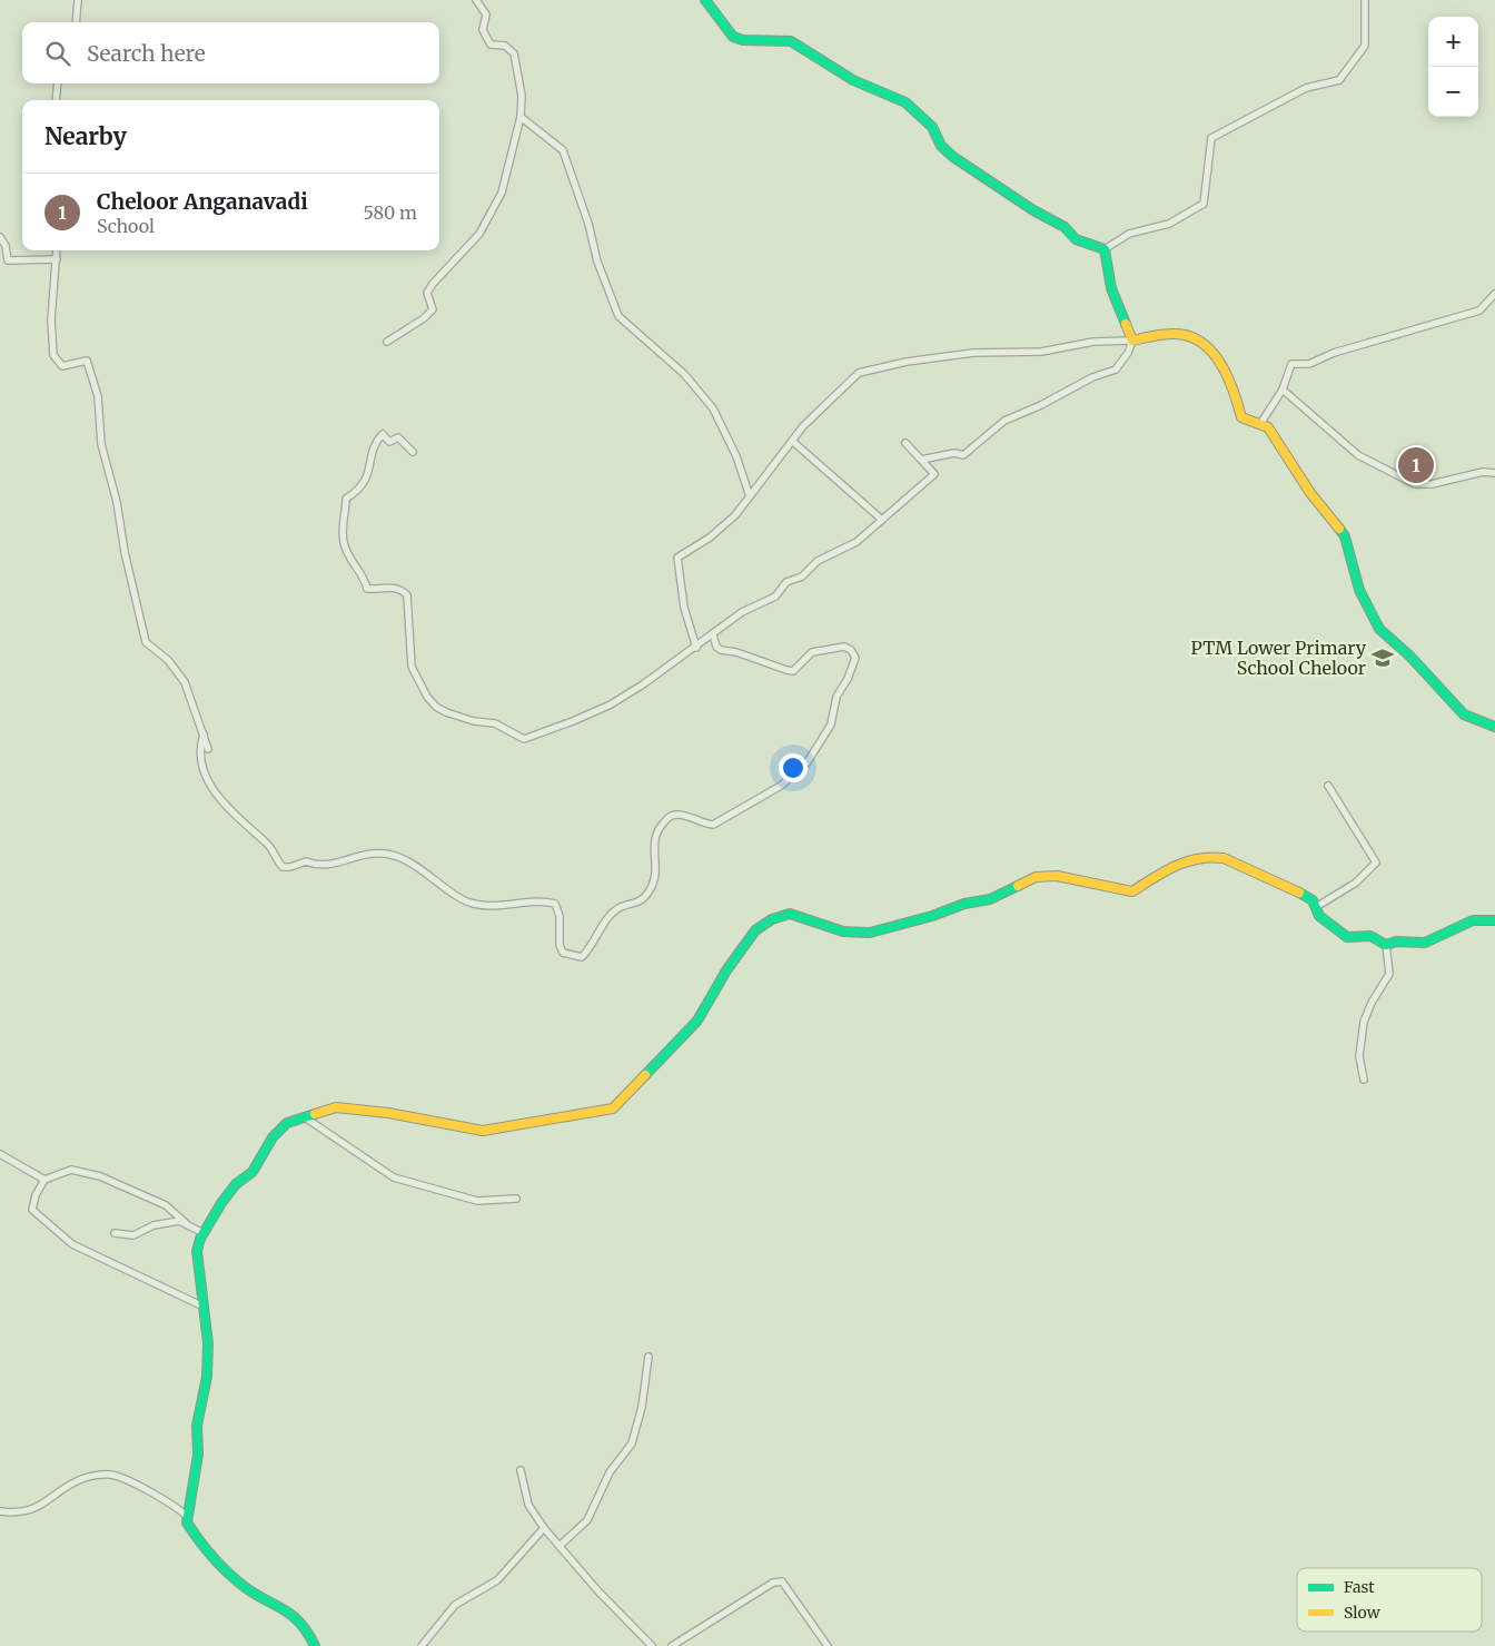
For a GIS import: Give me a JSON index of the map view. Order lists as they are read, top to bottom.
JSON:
{
  "places": {
    "school or university": ["PTM Lower Primary School Cheloor"]
  },
  "legend": ["Fast", "Slow"],
  "page": {
    "map_buttons": ["+", "−"],
    "search": "Search here",
    "heading": "Nearby",
    "list": [
      {
        "mark": "1",
        "name": "Cheloor Anganavadi",
        "note": "School",
        "value": "580 m"
      }
    ],
    "pins": "1"
  }
}
